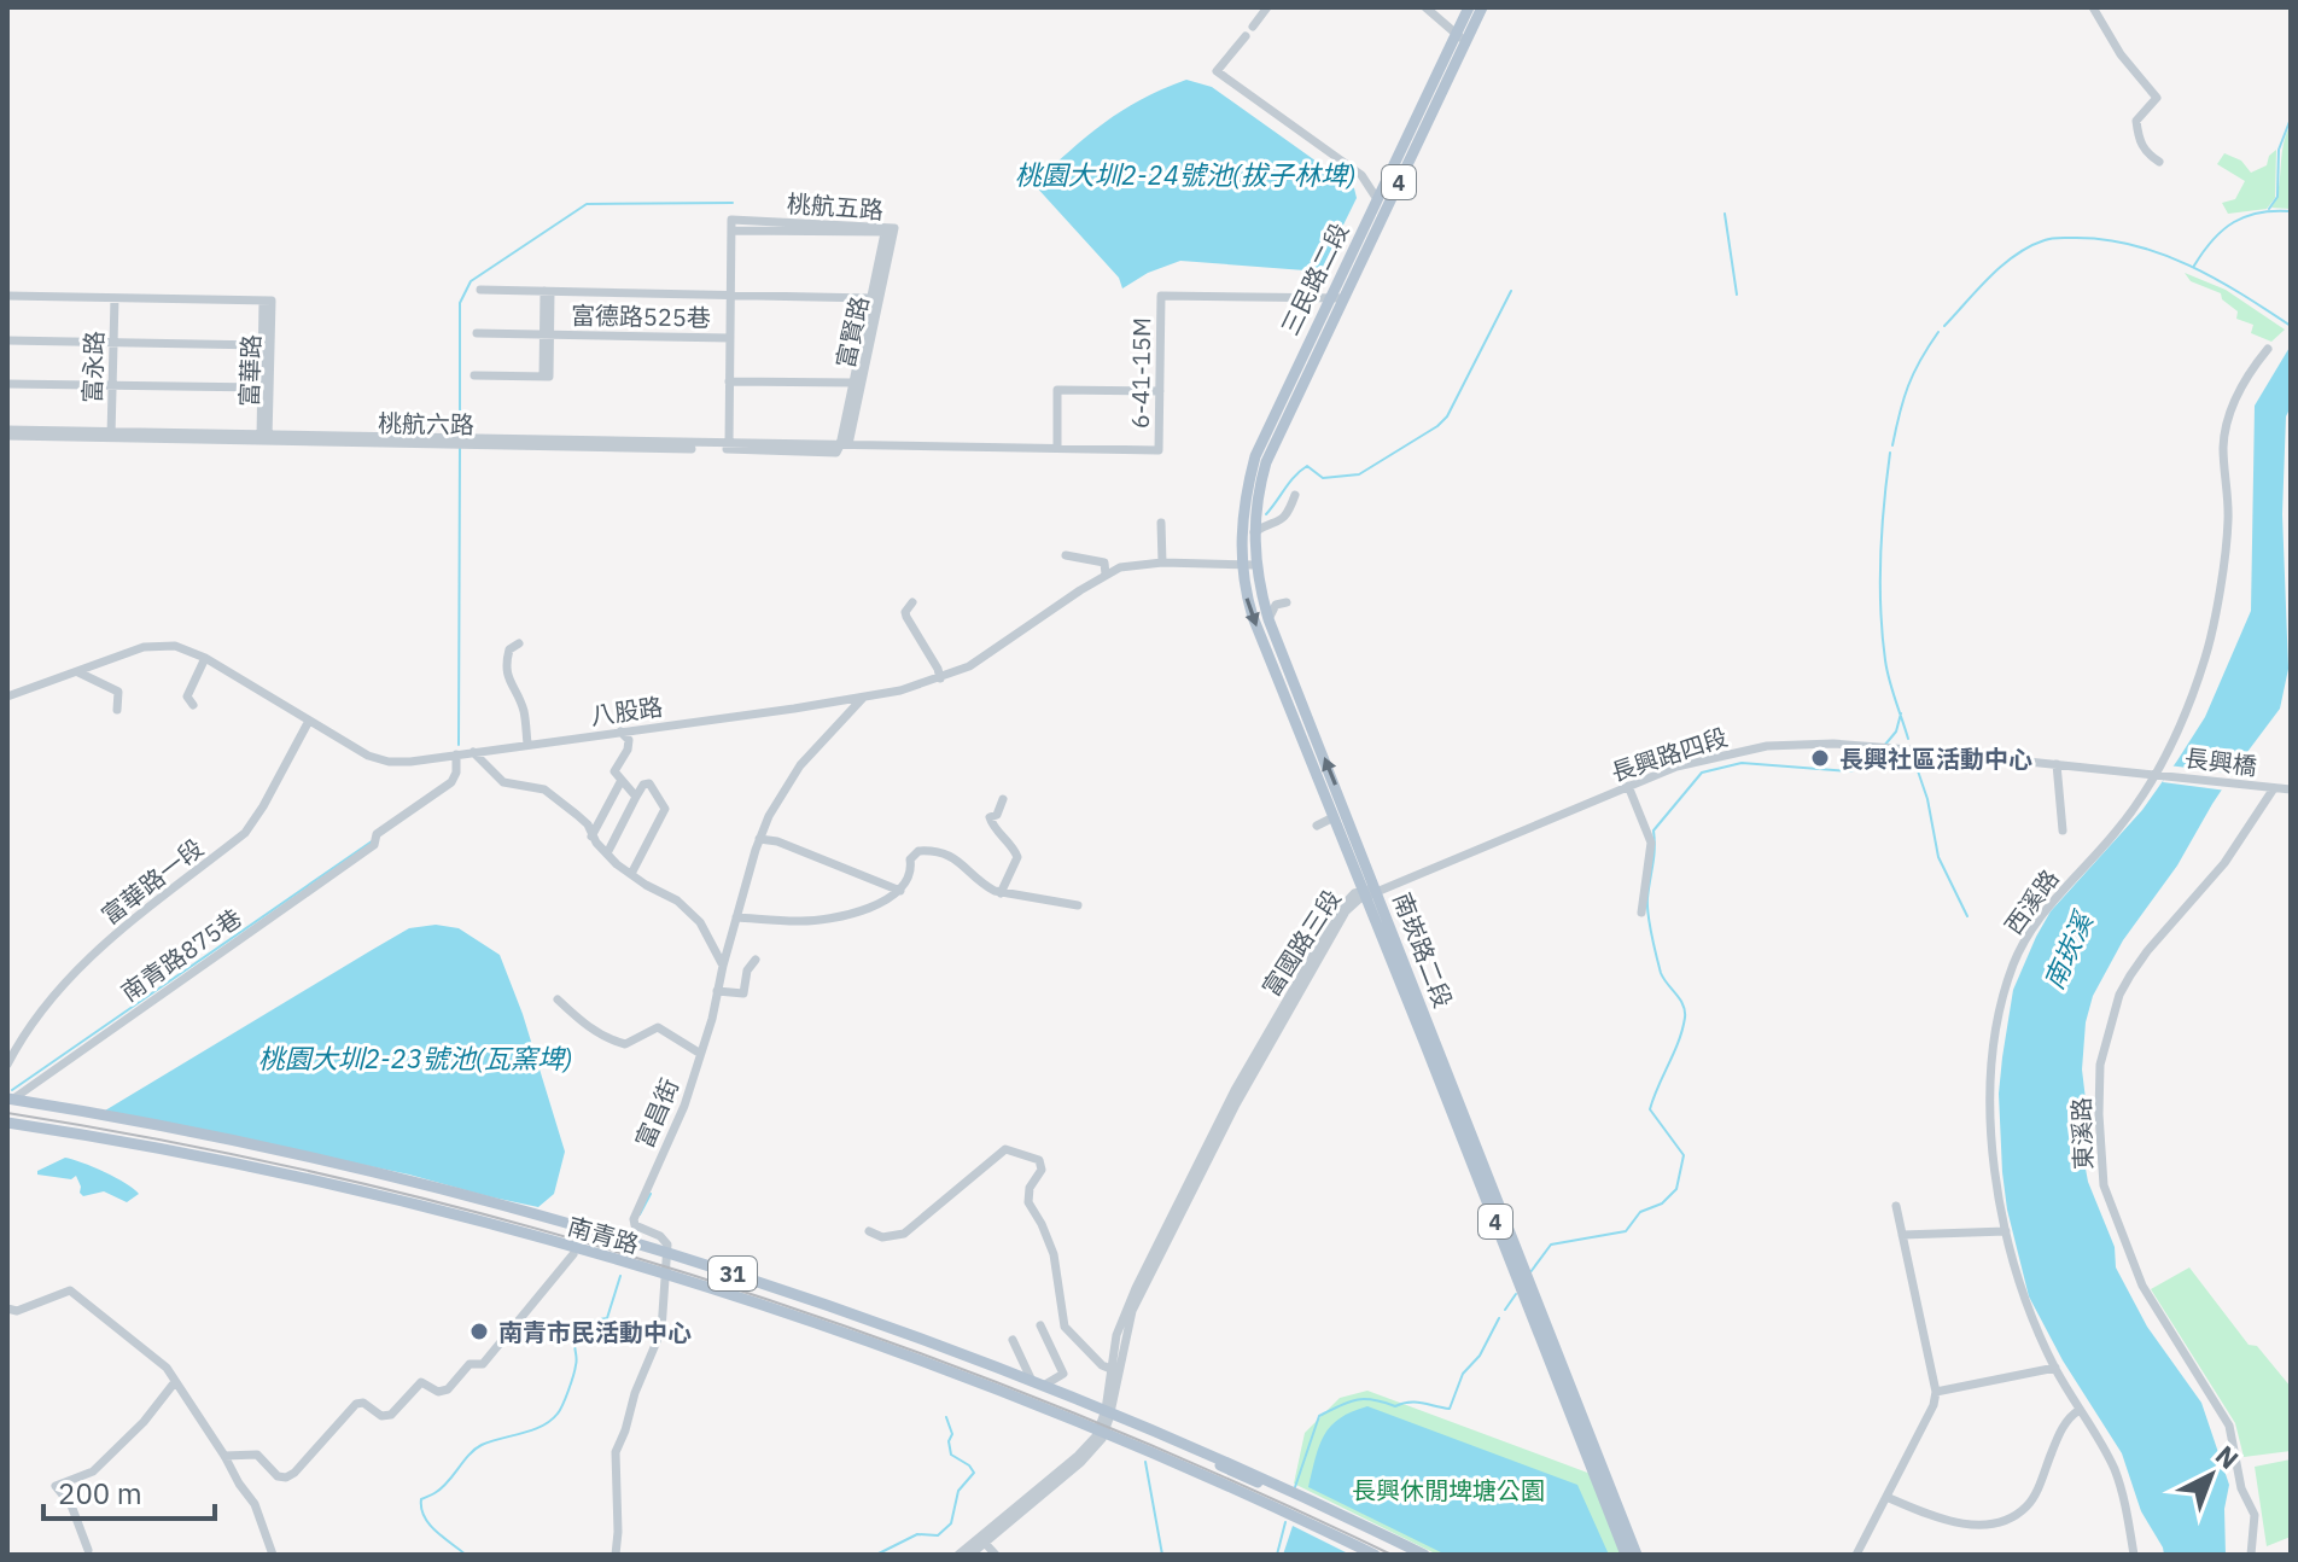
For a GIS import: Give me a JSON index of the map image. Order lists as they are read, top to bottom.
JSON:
{
  "streets": {
    "main road": [
      "4",
      "三民路二段",
      "南崁路二段",
      "南青路",
      "31"
    ],
    "street": [
      "桃航五路",
      "富德路525巷",
      "富賢路",
      "富永路",
      "富華路",
      "6-41-15M",
      "桃航六路",
      "八股路",
      "長興路四段",
      "長興橋",
      "富華路一段",
      "西溪路",
      "富國路三段",
      "南青路875巷",
      "富昌街",
      "東溪路"
    ]
  },
  "crossings": [
    ["桃航五路", "富賢路"],
    ["三民路二段", "6-41-15M"],
    ["三民路二段", "南崁路二段"],
    ["富賢路", "桃航六路"],
    ["富永路", "桃航六路"],
    ["富華路", "桃航六路"],
    ["6-41-15M", "桃航六路"],
    ["八股路", "富華路一段"],
    ["八股路", "南崁路二段"],
    ["八股路", "南青路875巷"],
    ["八股路", "富昌街"],
    ["長興路四段", "長興橋"],
    ["長興路四段", "西溪路"],
    ["長興路四段", "富國路三段"],
    ["長興路四段", "南崁路二段"],
    ["長興橋", "西溪路"],
    ["長興橋", "東溪路"],
    ["富國路三段", "南崁路二段"],
    ["富國路三段", "南青路"],
    ["富國路三段", "31"],
    ["南青路875巷", "南青路"],
    ["南青路875巷", "31"],
    ["富昌街", "南青路"],
    ["富昌街", "31"],
    ["南青路", "31"]
  ],
  "water": ["桃園大圳2-24號池(拔子林埤)", "南崁溪", "桃園大圳2-23號池(瓦窯埤)"],
  "parks": ["長興休閒埤塘公園"],
  "places": ["長興社區活動中心", "南青市民活動中心"],
  "scale_bar": "200 m",
  "north": "top right"
}
